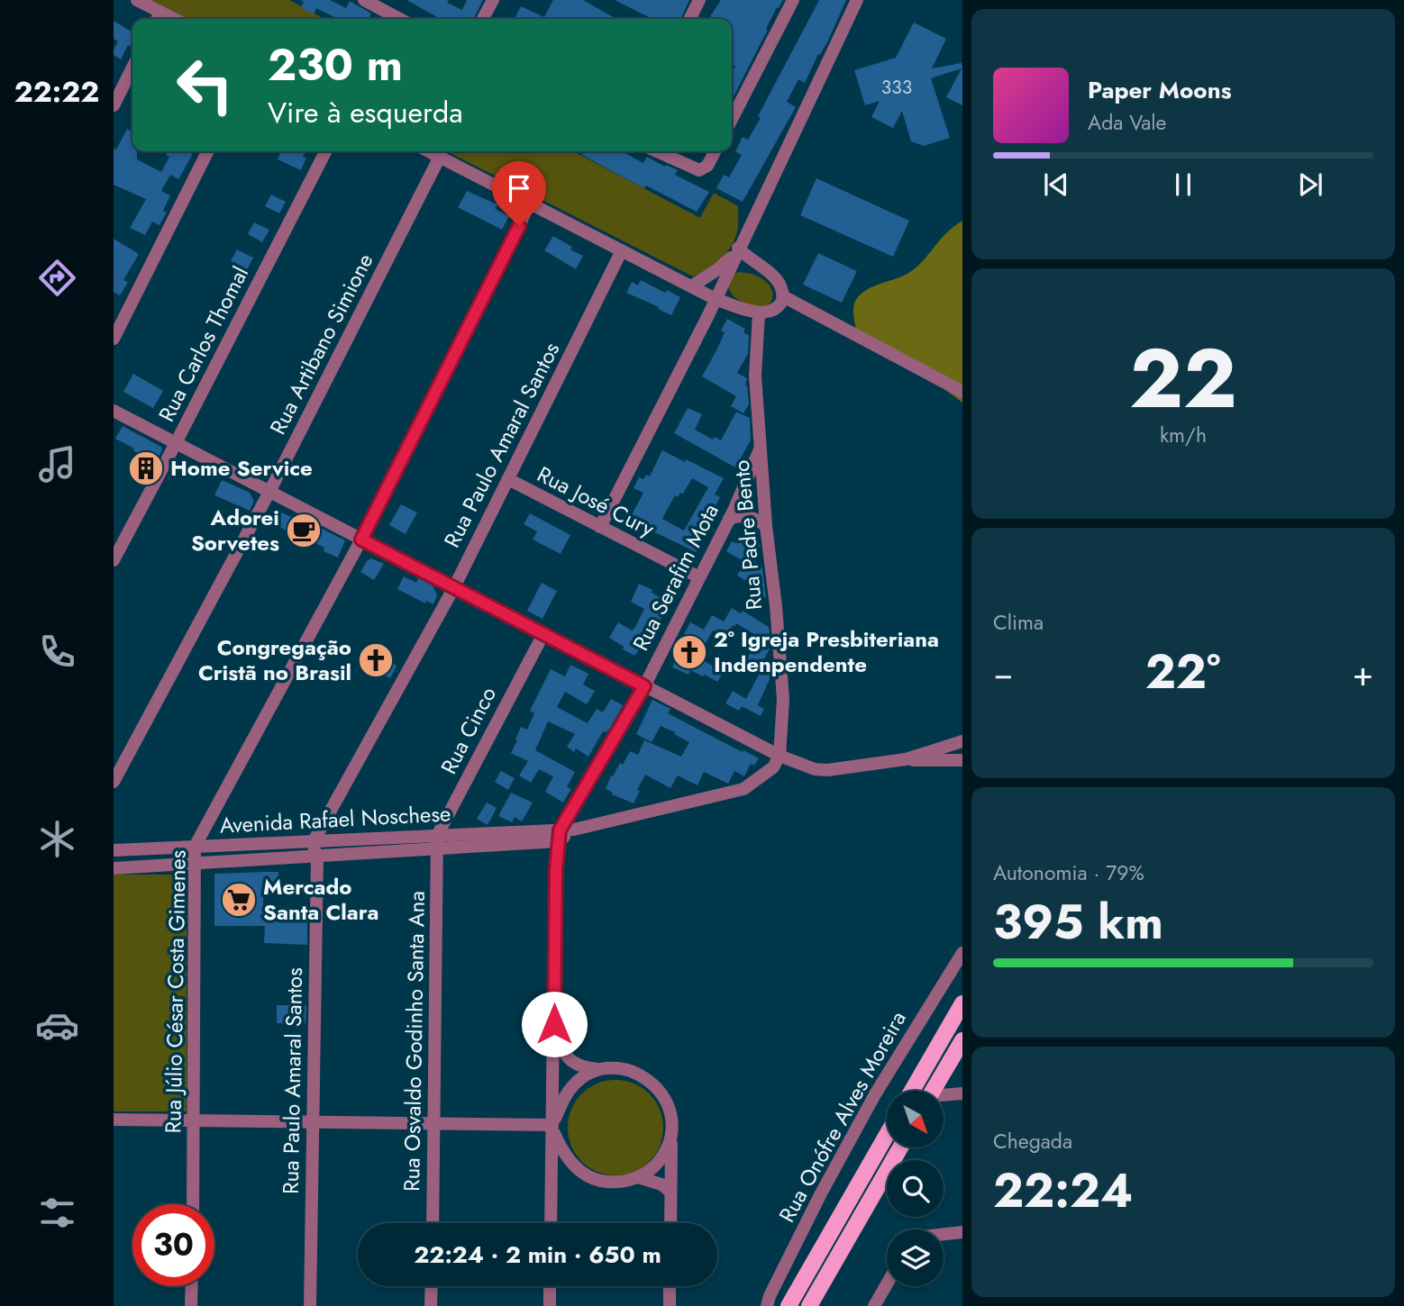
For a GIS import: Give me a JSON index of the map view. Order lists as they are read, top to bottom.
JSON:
{
  "streets": {
    "street": [
      "Rua Carlos Thomal",
      "Rua Artibano Simione",
      "Rua Paulo Amaral Santos",
      "Rua José Cury",
      "Rua Padre Bento",
      "Rua Serafim Mota",
      "Rua Cinco",
      "Avenida Rafael Noschese",
      "Rua Júlio César Costa Gimenes",
      "Rua Osvaldo Godinho Santa Ana",
      "Rua Onófre Alves Moreira"
    ]
  },
  "crossings": [
    ["Rua Paulo Amaral Santos", "Rua José Cury"],
    ["Rua Paulo Amaral Santos", "Avenida Rafael Noschese"],
    ["Rua José Cury", "Rua Serafim Mota"],
    ["Rua Padre Bento", "Rua Serafim Mota"],
    ["Rua Serafim Mota", "Avenida Rafael Noschese"],
    ["Rua Cinco", "Avenida Rafael Noschese"],
    ["Rua Cinco", "Rua Osvaldo Godinho Santa Ana"],
    ["Avenida Rafael Noschese", "Rua Júlio César Costa Gimenes"],
    ["Avenida Rafael Noschese", "Rua Osvaldo Godinho Santa Ana"]
  ],
  "places": {
    "building": ["Home Service"],
    "cafe": ["Adorei Sorvetes"],
    "church": ["2° Igreja Presbiteriana Indenpendente", "Congregação Cristã no Brasil"],
    "supermarket": ["Mercado Santa Clara"]
  },
  "house_numbers": ["333"],
  "north": "bottom right",
  "page": {
    "tabs": "22:22",
    "turn": ["230 m", "Vire à esquerda"],
    "song": ["Paper Moons", "Ada Vale"],
    "tile": [
      ["22", "km/h"],
      "Clima",
      ["Autonomia · 79%", "395 km"],
      ["Chegada", "22:24"]
    ],
    "heat": ["−", "22°", "+"],
    "limit": "30",
    "trip": "22:24 · 2 min · 650 m"
  }
}
